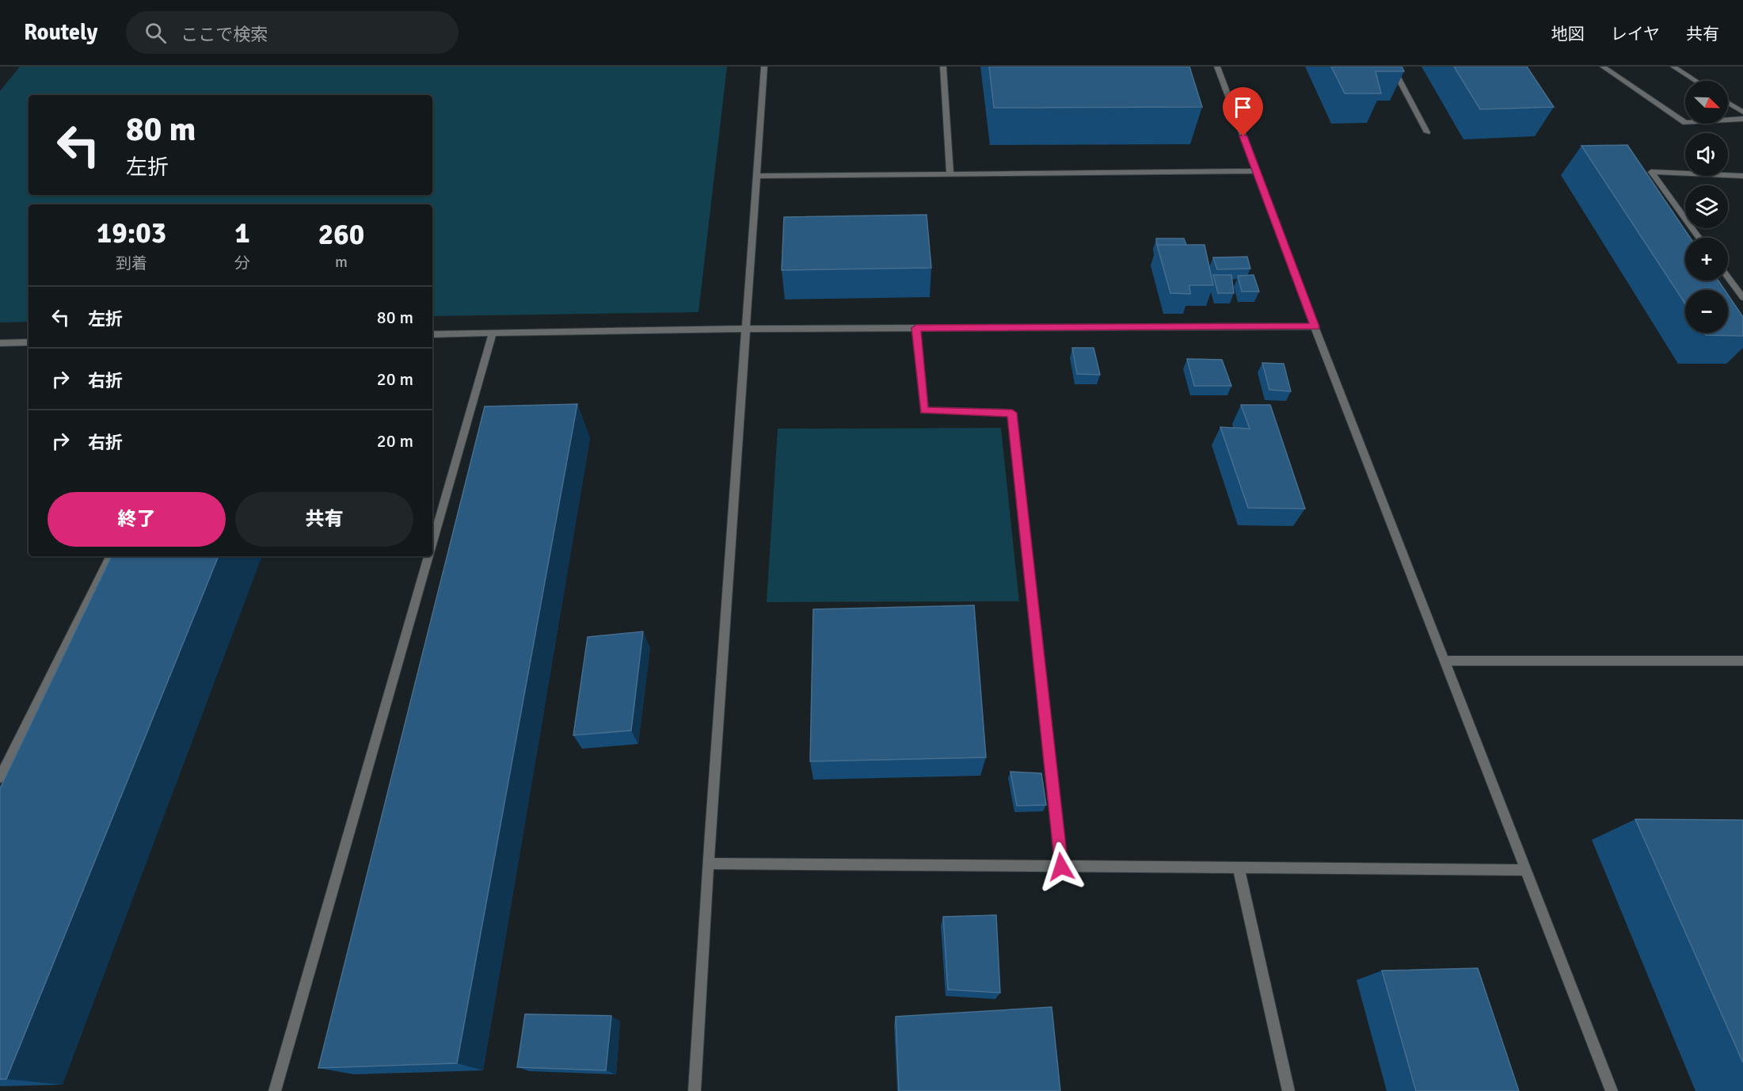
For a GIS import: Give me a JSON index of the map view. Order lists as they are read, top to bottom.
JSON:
{
  "north": "bottom right",
  "page": {
    "header": "Routely",
    "search": "ここで検索",
    "nav": ["地図", "レイヤ", "共有"],
    "map_buttons": ["+", "−"],
    "turn": ["80 m", "左折"],
    "eta": [
      "19:03",
      "到着",
      "1",
      "分",
      "260",
      "m"
    ],
    "list": [
      {
        "name": "左折",
        "value": "80 m"
      },
      {
        "name": "右折",
        "value": "20 m"
      },
      {
        "name": "右折",
        "value": "20 m"
      }
    ],
    "buttons": ["終了", "共有"]
  }
}
